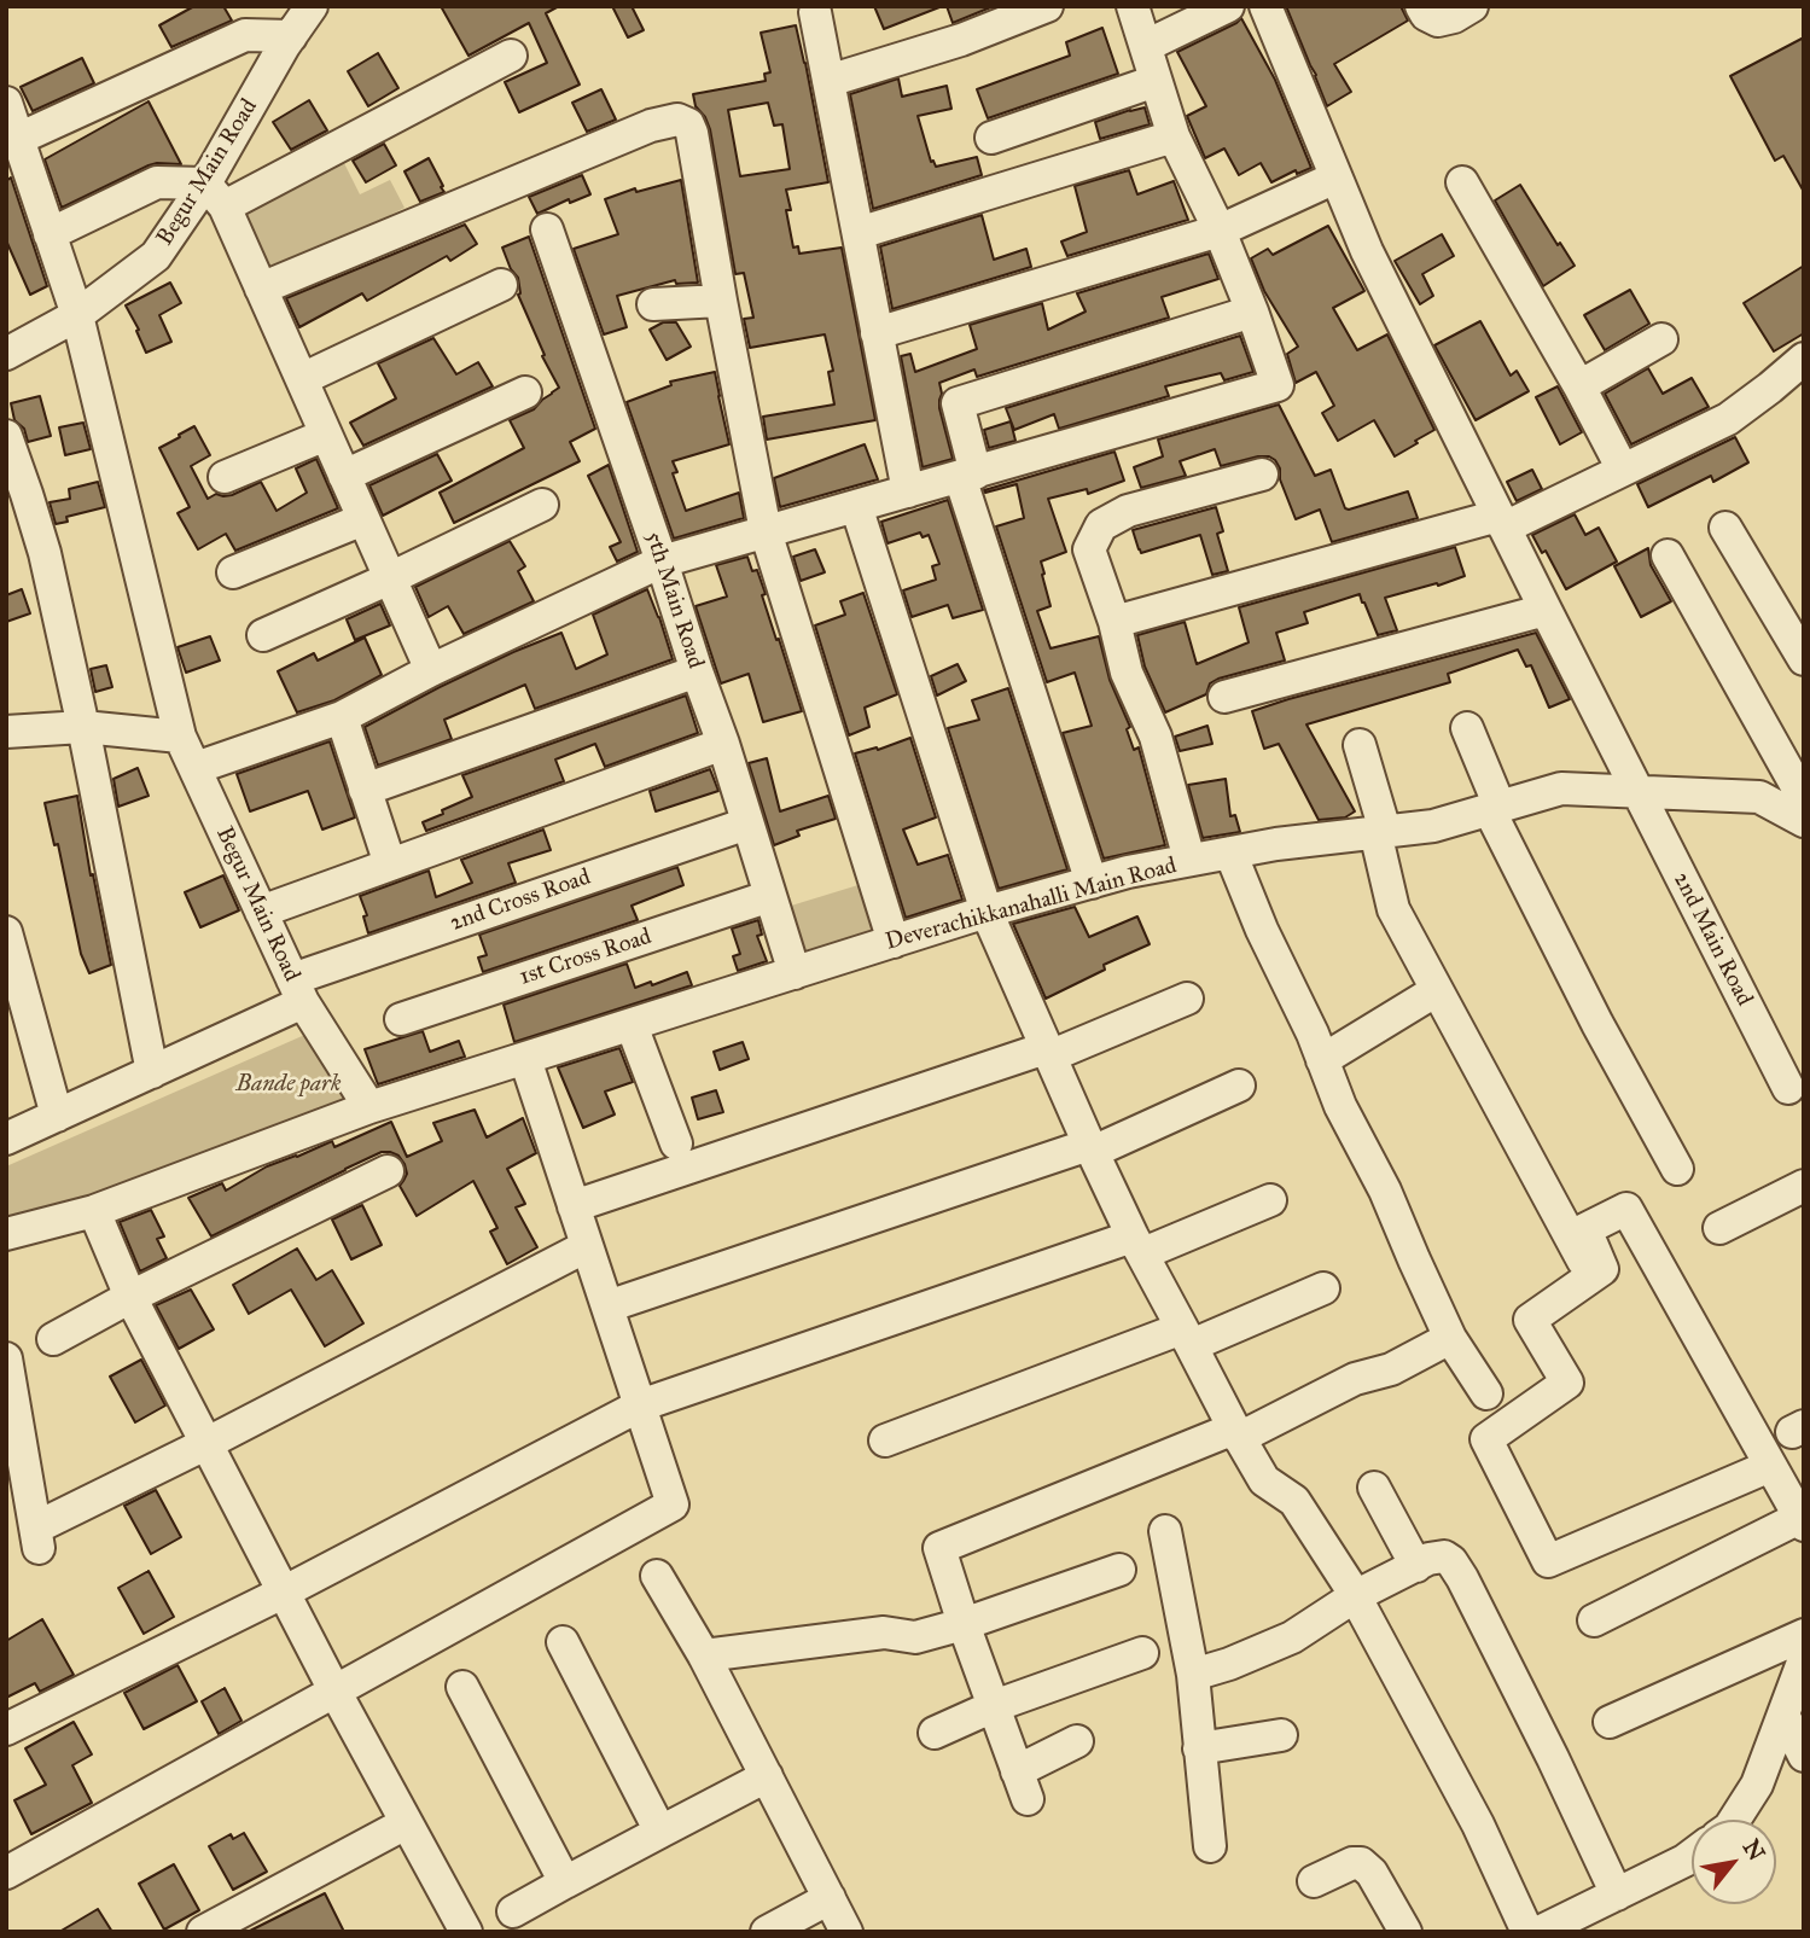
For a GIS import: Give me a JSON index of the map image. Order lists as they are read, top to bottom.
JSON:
{
  "streets": {
    "street": [
      "Begur Main Road",
      "5th Main Road",
      "2nd Cross Road",
      "Deverachikkanahalli Main Road",
      "2nd Main Road",
      "1st Cross Road"
    ]
  },
  "crossings": [
    ["Begur Main Road", "2nd Cross Road"],
    ["Begur Main Road", "Deverachikkanahalli Main Road"],
    ["5th Main Road", "2nd Cross Road"],
    ["5th Main Road", "Deverachikkanahalli Main Road"],
    ["5th Main Road", "1st Cross Road"],
    ["Deverachikkanahalli Main Road", "2nd Main Road"]
  ],
  "parks": ["Bande park"],
  "north": "top right"
}
